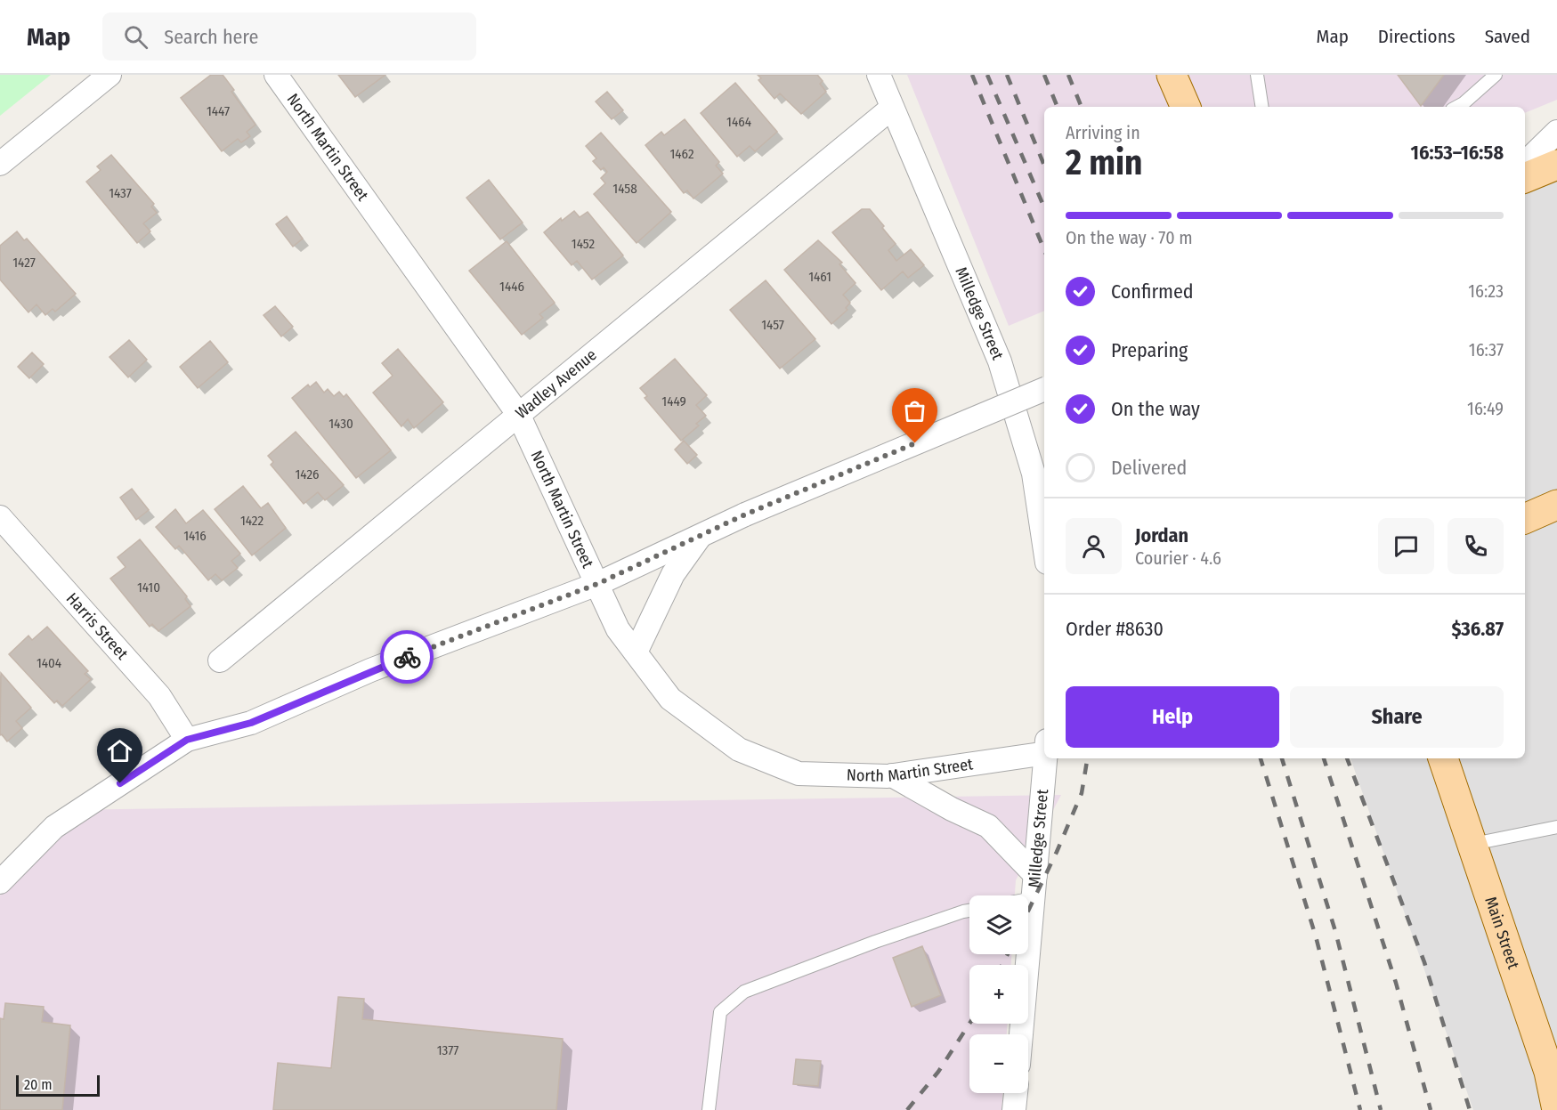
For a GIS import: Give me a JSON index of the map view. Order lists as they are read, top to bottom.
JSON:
{
  "streets": {
    "main road": ["Main Street"],
    "street": [
      "North Martin Street",
      "Milledge Street",
      "Wadley Avenue",
      "Harris Street"
    ]
  },
  "crossings": [
    ["North Martin Street", "Wadley Avenue"],
    ["Milledge Street", "Wadley Avenue"]
  ],
  "house_numbers": [
    "1447",
    "1464",
    "1462",
    "1458",
    "1437",
    "1452",
    "1427",
    "1461",
    "1446",
    "1457",
    "1449",
    "1430",
    "1426",
    "1422",
    "1416",
    "1410",
    "1404",
    "1377"
  ],
  "scale_bar": "20 m",
  "page": {
    "header": "Map",
    "search": "Search here",
    "nav": ["Map", "Directions", "Saved"],
    "heading": ["2 min", "Arriving in", "16:53–16:58"],
    "panel": [
      "Jordan",
      "Courier · 4.6",
      "Order #8630",
      "$36.87"
    ],
    "bar": "On the way · 70 m",
    "list": [
      ["Confirmed", "16:23"],
      ["Preparing", "16:37"],
      ["On the way", "16:49"],
      "Delivered"
    ],
    "buttons": ["Help", "Share"],
    "map_buttons": ["+", "−"],
    "scale": "20 m"
  }
}
